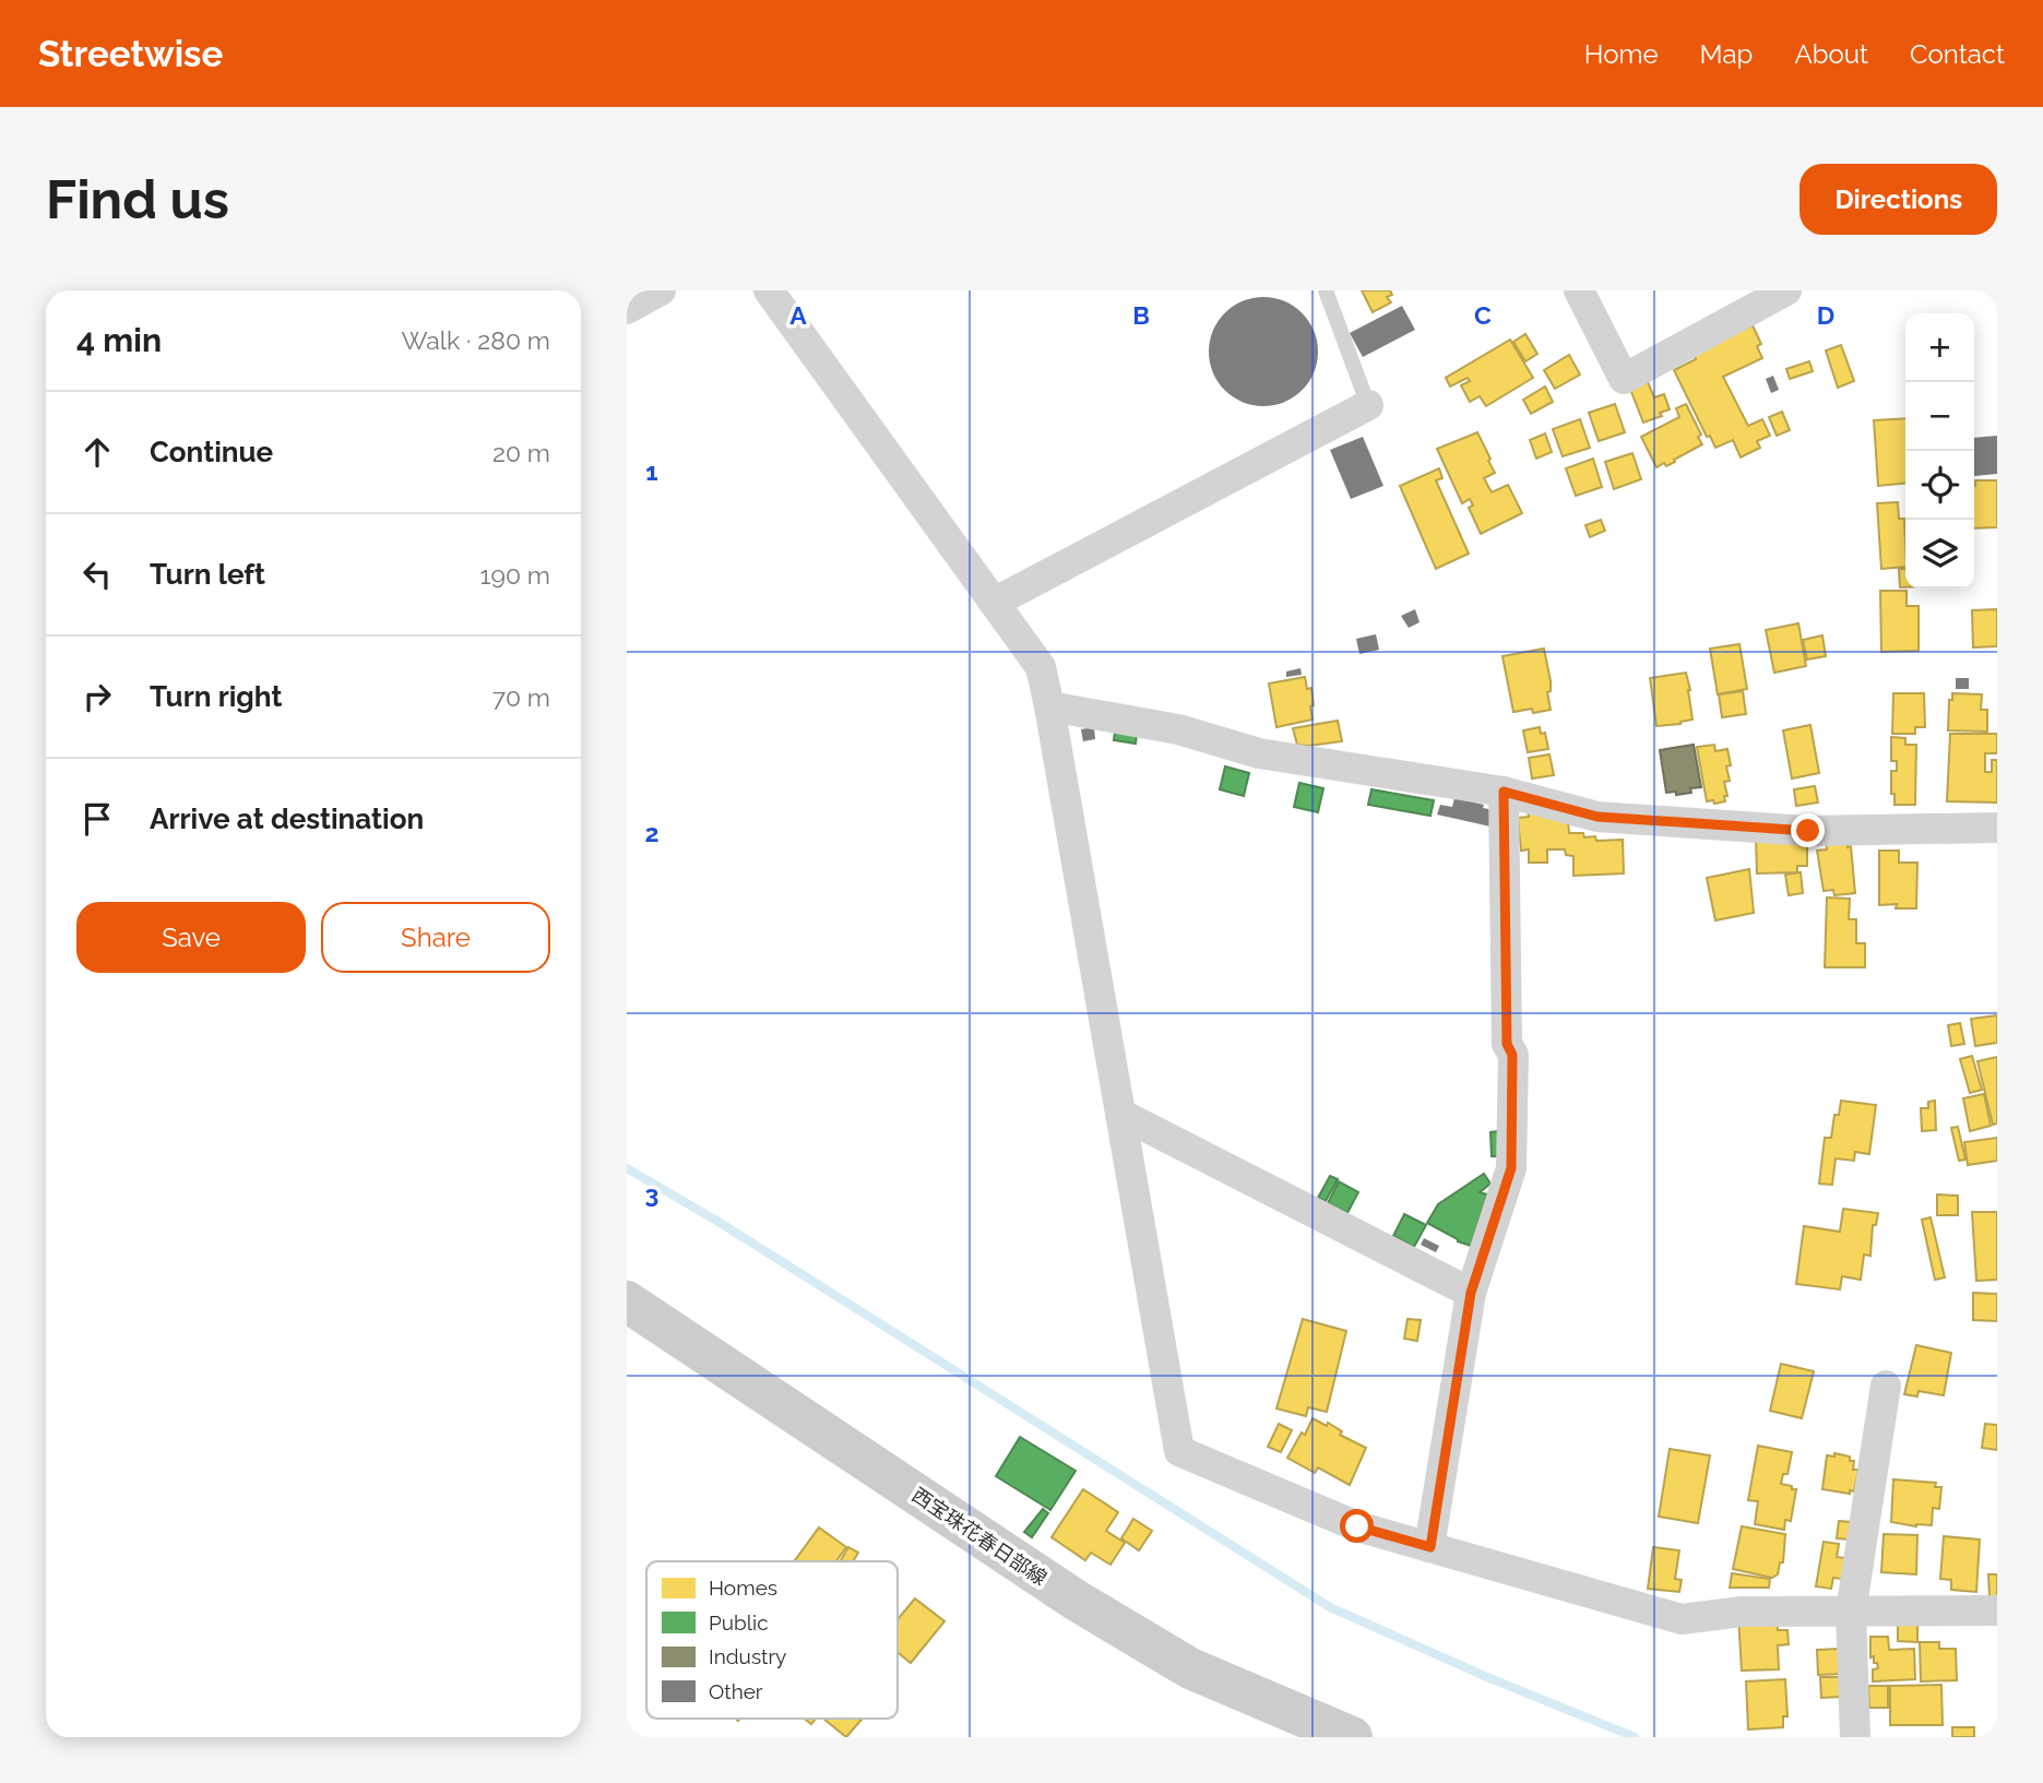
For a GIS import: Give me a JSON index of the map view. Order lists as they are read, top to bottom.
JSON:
{
  "streets": {
    "main road": ["西宝珠花春日部線"]
  },
  "legend": [
    "Homes",
    "Public",
    "Industry",
    "Other"
  ],
  "page": {
    "header": "Streetwise",
    "nav": [
      "Home",
      "Map",
      "About",
      "Contact"
    ],
    "buttons": [
      "Directions",
      ["Save", "Share"]
    ],
    "title": "Find us",
    "heading": ["4 min", "Walk · 280 m"],
    "map_buttons": ["+", "−"],
    "list": [
      ["Continue", "20 m"],
      ["Turn left", "190 m"],
      ["Turn right", "70 m"],
      "Arrive at destination"
    ]
  },
  "grid": {
    "columns": [
      "A",
      "B",
      "C",
      "D"
    ],
    "rows": ["1", "2", "3"]
  }
}
